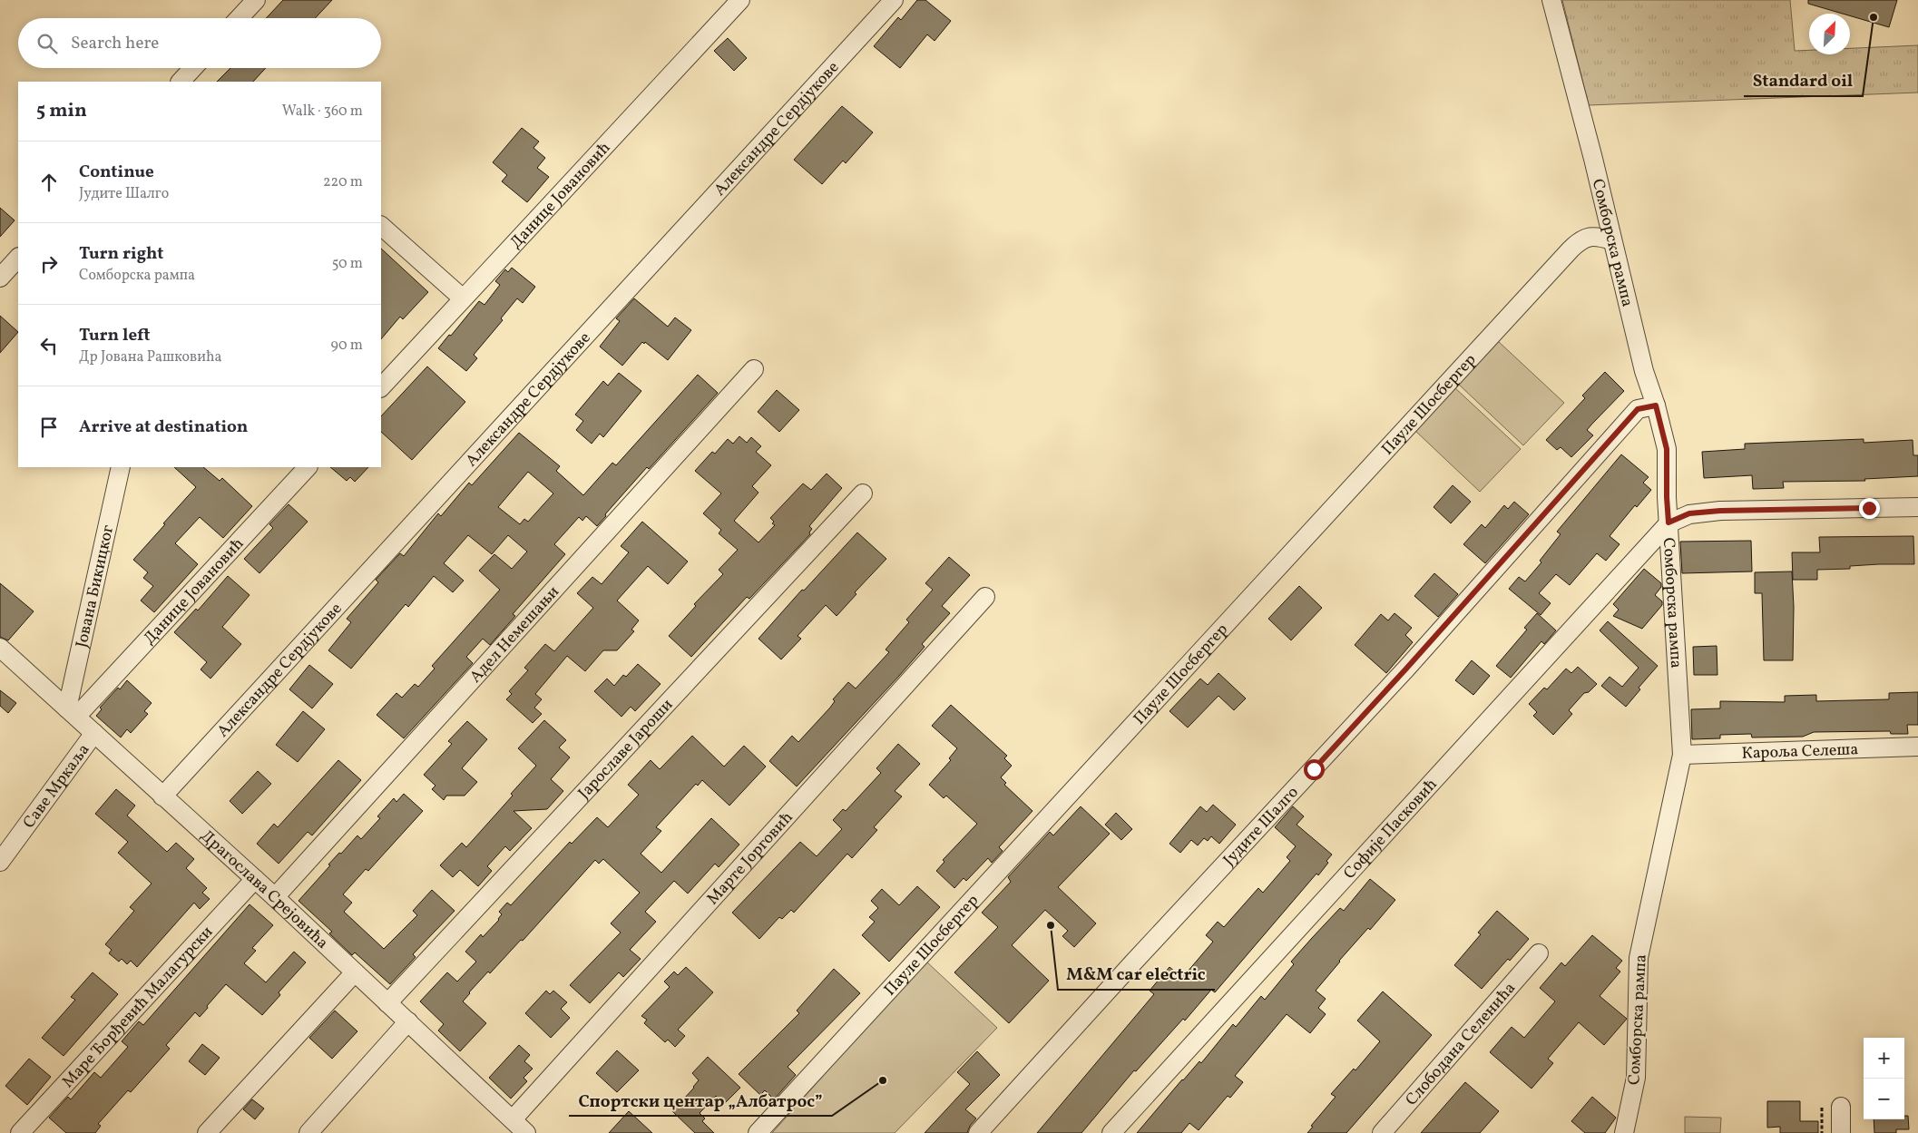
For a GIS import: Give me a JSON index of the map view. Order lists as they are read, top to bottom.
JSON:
{
  "streets": {
    "street": [
      "Александре Сердјукове",
      "Данице Јовановић",
      "Сомборска рампа",
      "Пауле Шосбергер",
      "Јована Бикицког",
      "Адел Немешањи",
      "Јарославе Јароши",
      "Кароља Селеша",
      "Саве Мркаља",
      "Јудите Шалго",
      "Софије Пасковић",
      "Марте Јорговић",
      "Драгослава Срејовића",
      "Маре Ђорђевић Малагурски",
      "Слободана Селенића"
    ]
  },
  "crossings": [
    ["Александре Сердјукове", "Драгослава Срејовића"],
    ["Данице Јовановић", "Јована Бикицког"],
    ["Данице Јовановић", "Драгослава Срејовића"],
    ["Сомборска рампа", "Пауле Шосбергер"],
    ["Сомборска рампа", "Кароља Селеша"],
    ["Сомборска рампа", "Јудите Шалго"],
    ["Сомборска рампа", "Софије Пасковић"],
    ["Јована Бикицког", "Драгослава Срејовића"],
    ["Адел Немешањи", "Драгослава Срејовића"],
    ["Јарославе Јароши", "Драгослава Срејовића"],
    ["Саве Мркаља", "Драгослава Срејовића"],
    ["Марте Јорговић", "Драгослава Срејовића"],
    ["Драгослава Срејовића", "Маре Ђорђевић Малагурски"]
  ],
  "places": ["Standard oil", "M&M car electric", "Спортски центар „Албатрос”"],
  "north": "top right",
  "page": {
    "search": "Search here",
    "heading": ["5 min", "Walk · 360 m"],
    "list": [
      ["Continue", "Јудите Шалго", "220 m"],
      ["Turn right", "Сомборска рампа", "50 m"],
      ["Turn left", "Др Јована Рашковића", "90 m"],
      "Arrive at destination"
    ],
    "map_buttons": ["+", "−"]
  }
}
